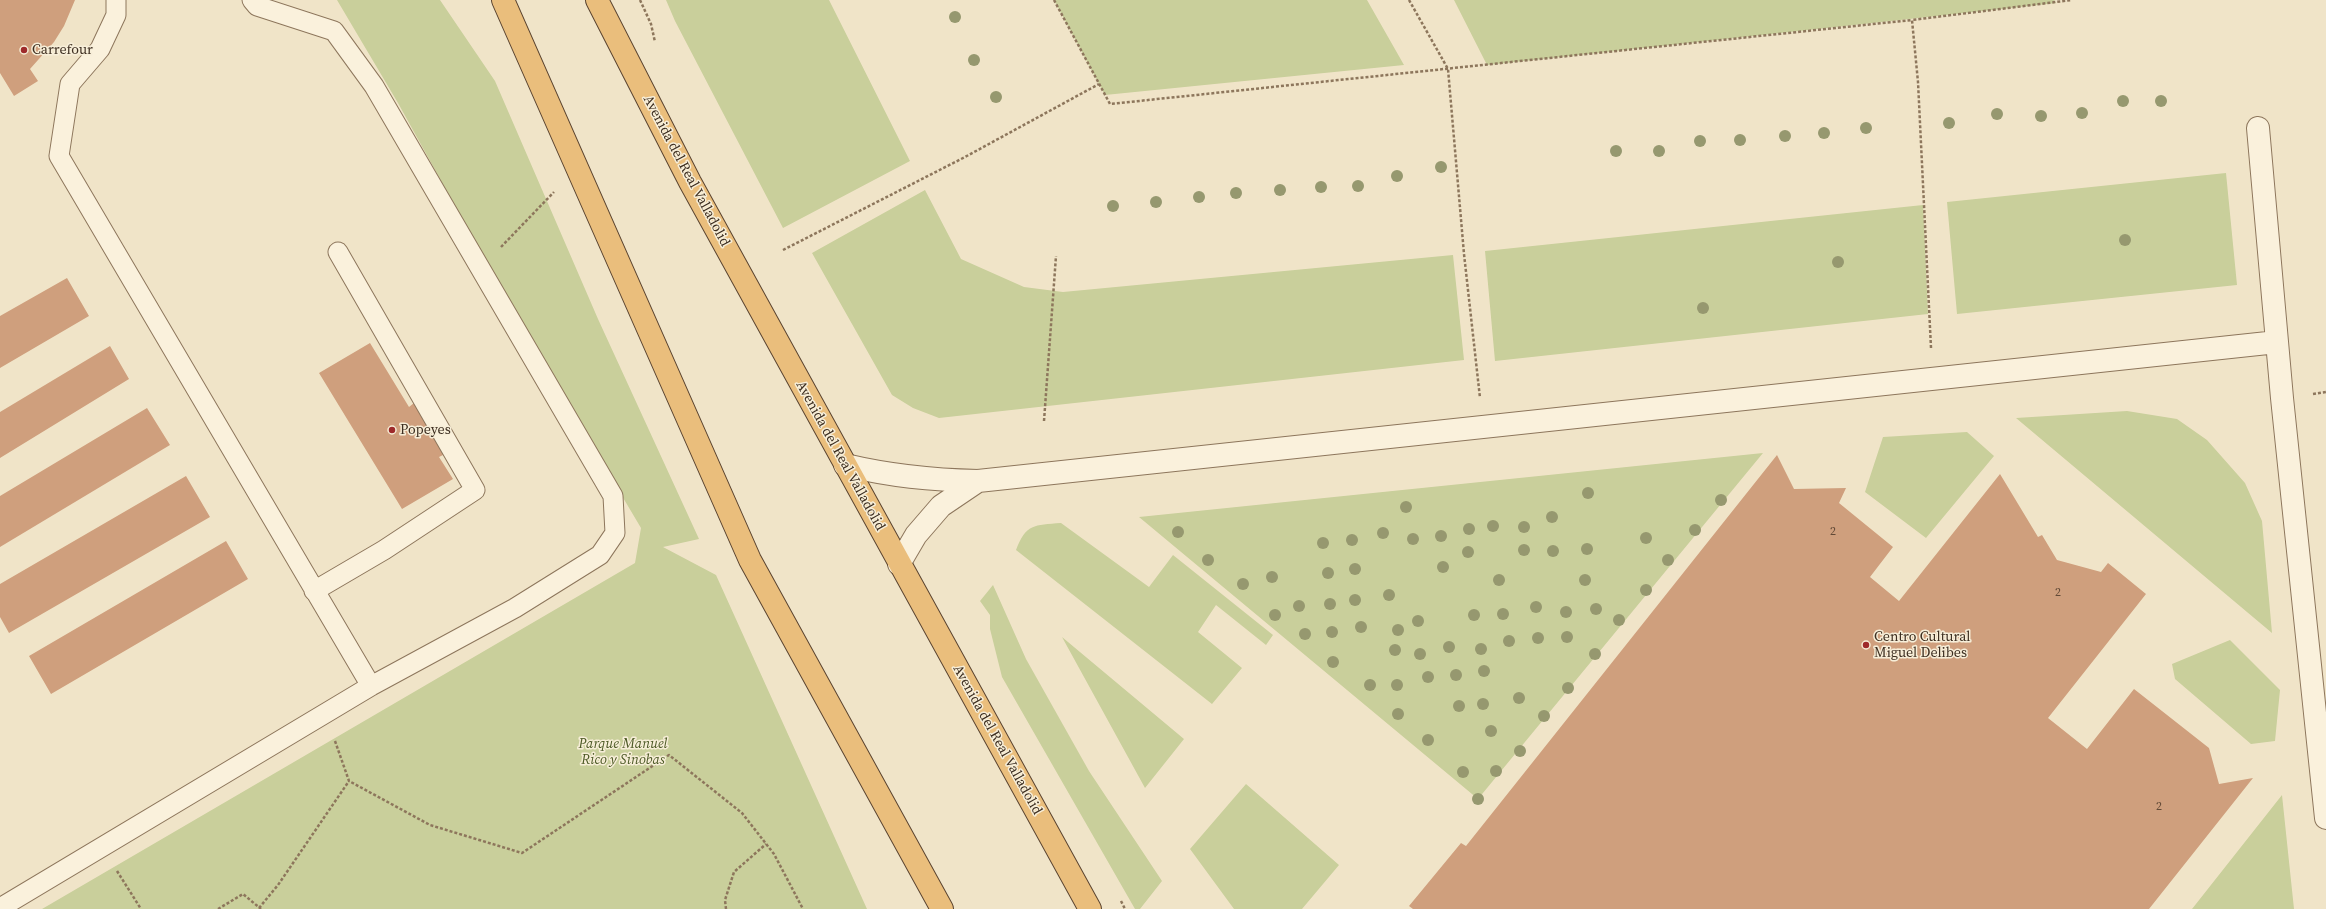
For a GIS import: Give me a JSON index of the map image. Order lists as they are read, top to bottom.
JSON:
{
  "streets": {
    "highway": ["Avenida del Real Valladolid"]
  },
  "parks": ["Parque Manuel Rico y Sinobas"],
  "places": ["Carrefour", "Popeyes", "Centro Cultural Miguel Delibes"],
  "house_numbers": ["2", "2", "2"]
}
